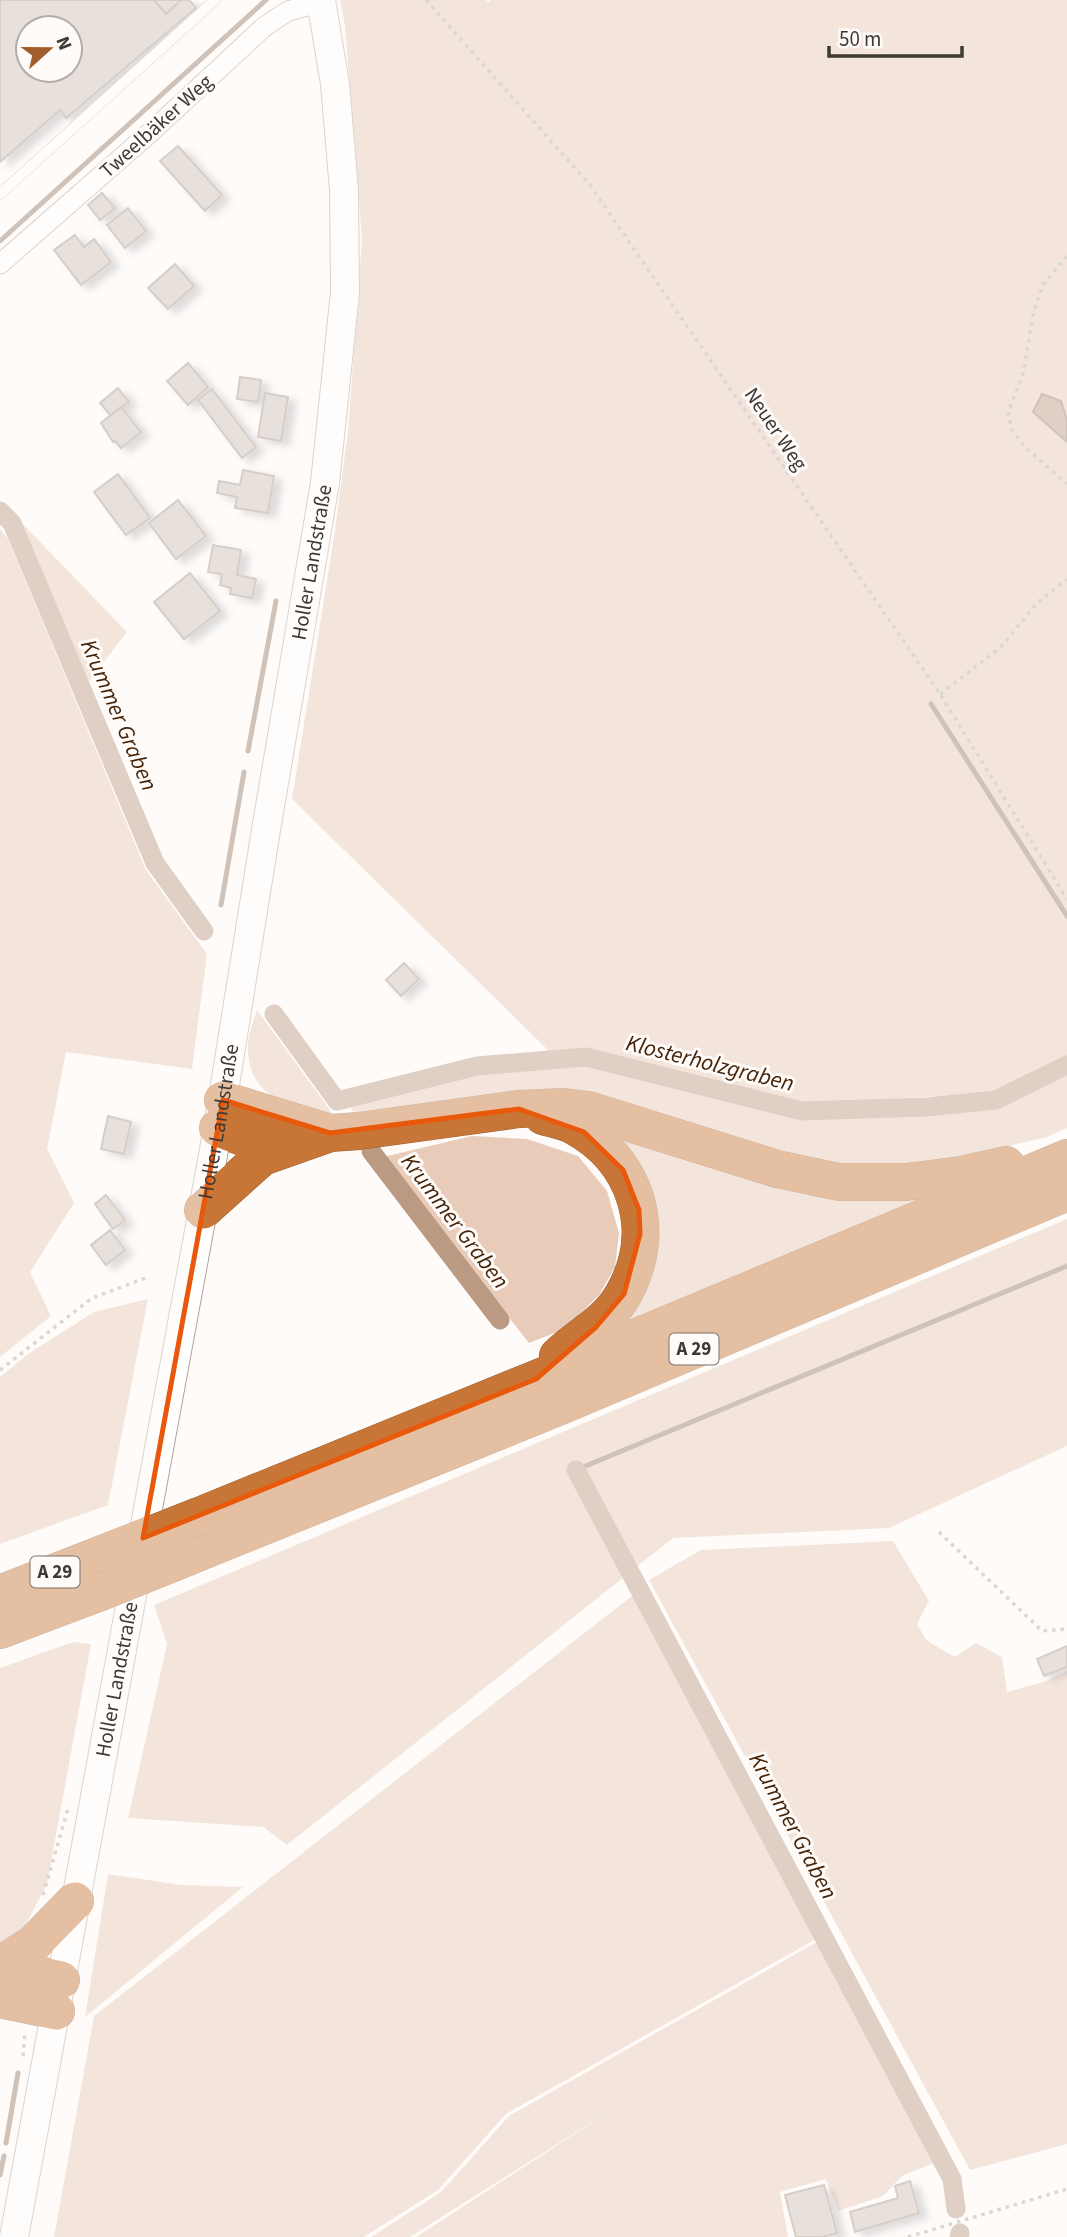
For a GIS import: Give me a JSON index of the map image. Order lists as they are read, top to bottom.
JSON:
{
  "streets": {
    "highway": ["A 29"],
    "main road": ["Holler Landstraße"],
    "street": ["Tweelbäker Weg"],
    "path": ["Neuer Weg"]
  },
  "crossings": [
    ["Tweelbäker Weg", "Holler Landstraße"]
  ],
  "water": ["Krummer Graben", "Klosterholzgraben"],
  "scale_bar": "50 m",
  "north": "right"
}
